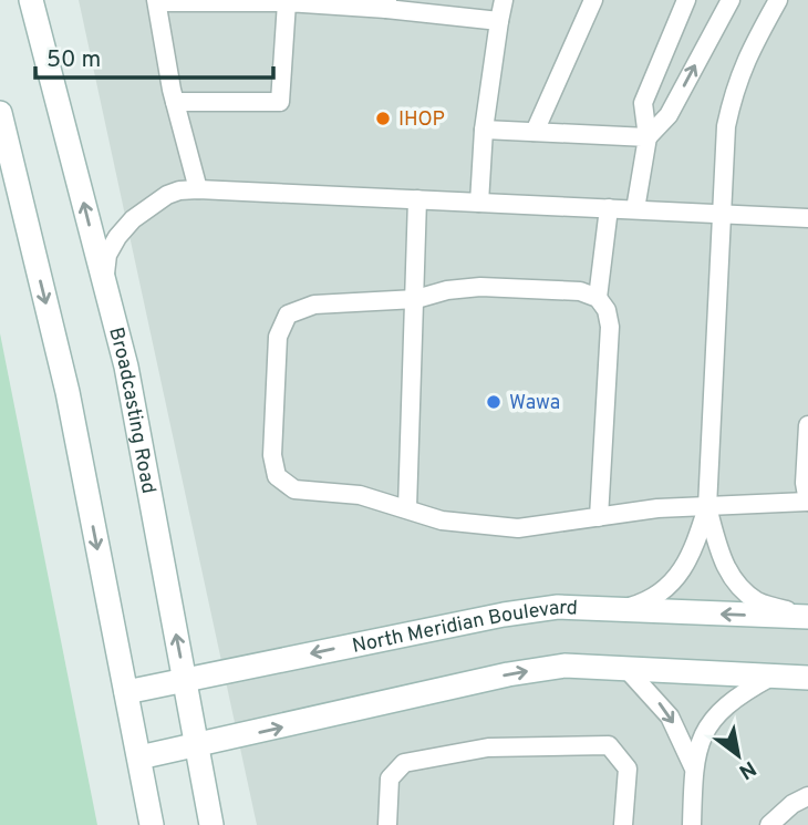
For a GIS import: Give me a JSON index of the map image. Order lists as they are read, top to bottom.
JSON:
{
  "streets": {
    "main road": ["Broadcasting Road", "North Meridian Boulevard"]
  },
  "crossings": [
    ["Broadcasting Road", "North Meridian Boulevard"]
  ],
  "places": ["IHOP", "Wawa"],
  "scale_bar": "50 m",
  "north": "bottom right"
}
